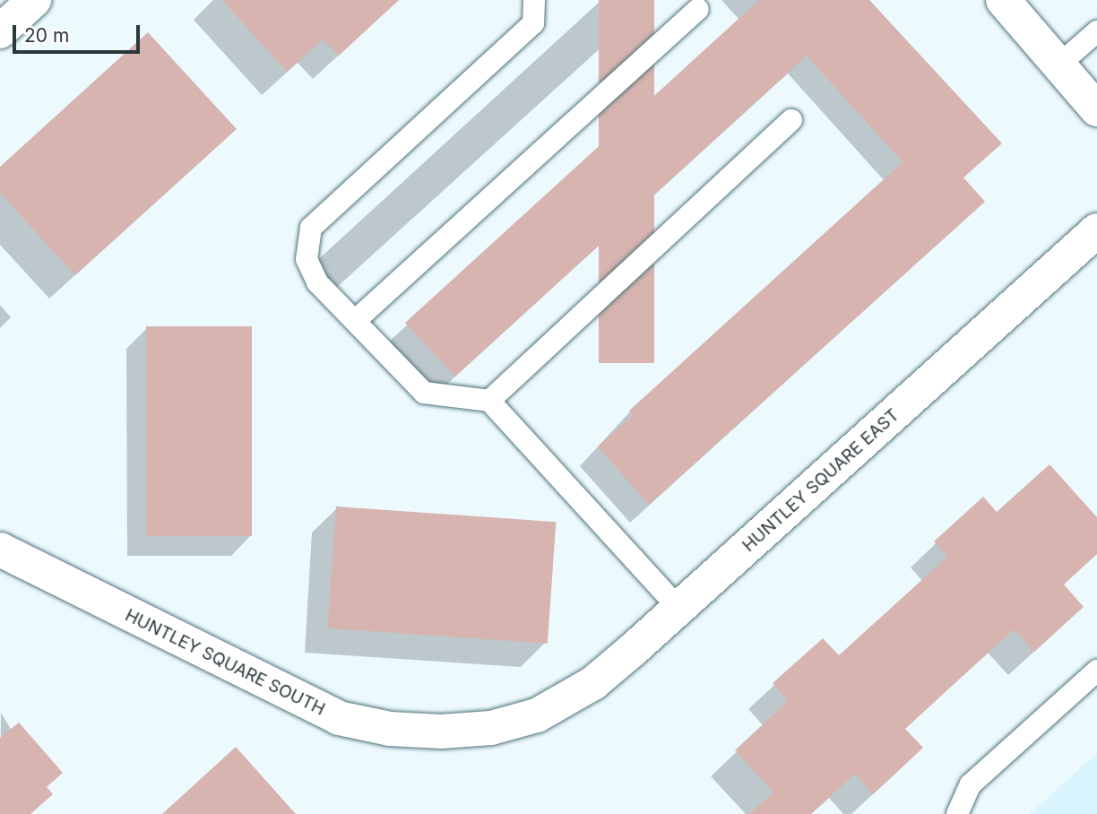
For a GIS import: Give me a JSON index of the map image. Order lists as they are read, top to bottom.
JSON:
{
  "streets": {
    "street": ["HUNTLEY SQUARE EAST", "HUNTLEY SQUARE SOUTH"]
  },
  "crossings": [
    ["HUNTLEY SQUARE EAST", "HUNTLEY SQUARE SOUTH"]
  ],
  "scale_bar": "20 m"
}
